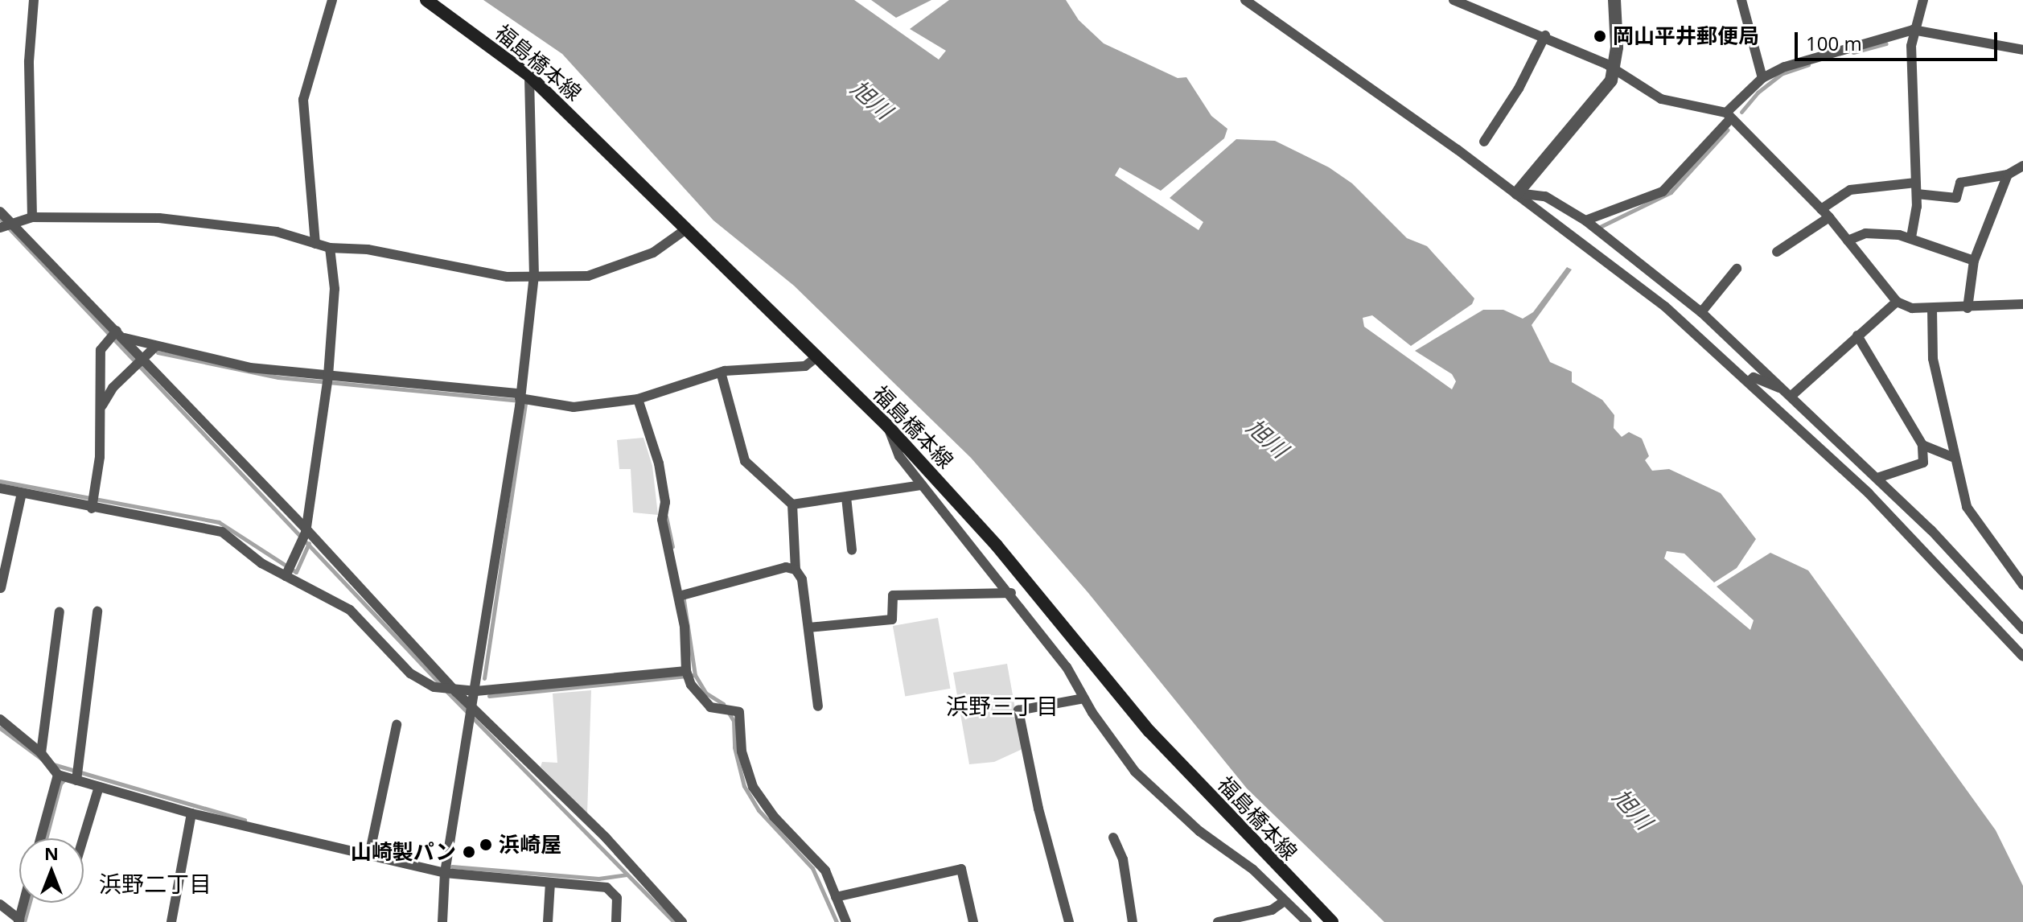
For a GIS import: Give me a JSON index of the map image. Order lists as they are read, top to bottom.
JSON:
{
  "streets": {
    "main road": ["福島橋本線"]
  },
  "districts": ["浜野三丁目", "浜野二丁目"],
  "water": ["旭川"],
  "places": ["岡山平井郵便局", "浜崎屋", "山崎製パン"],
  "scale_bar": "100 m",
  "north": "top"
}
